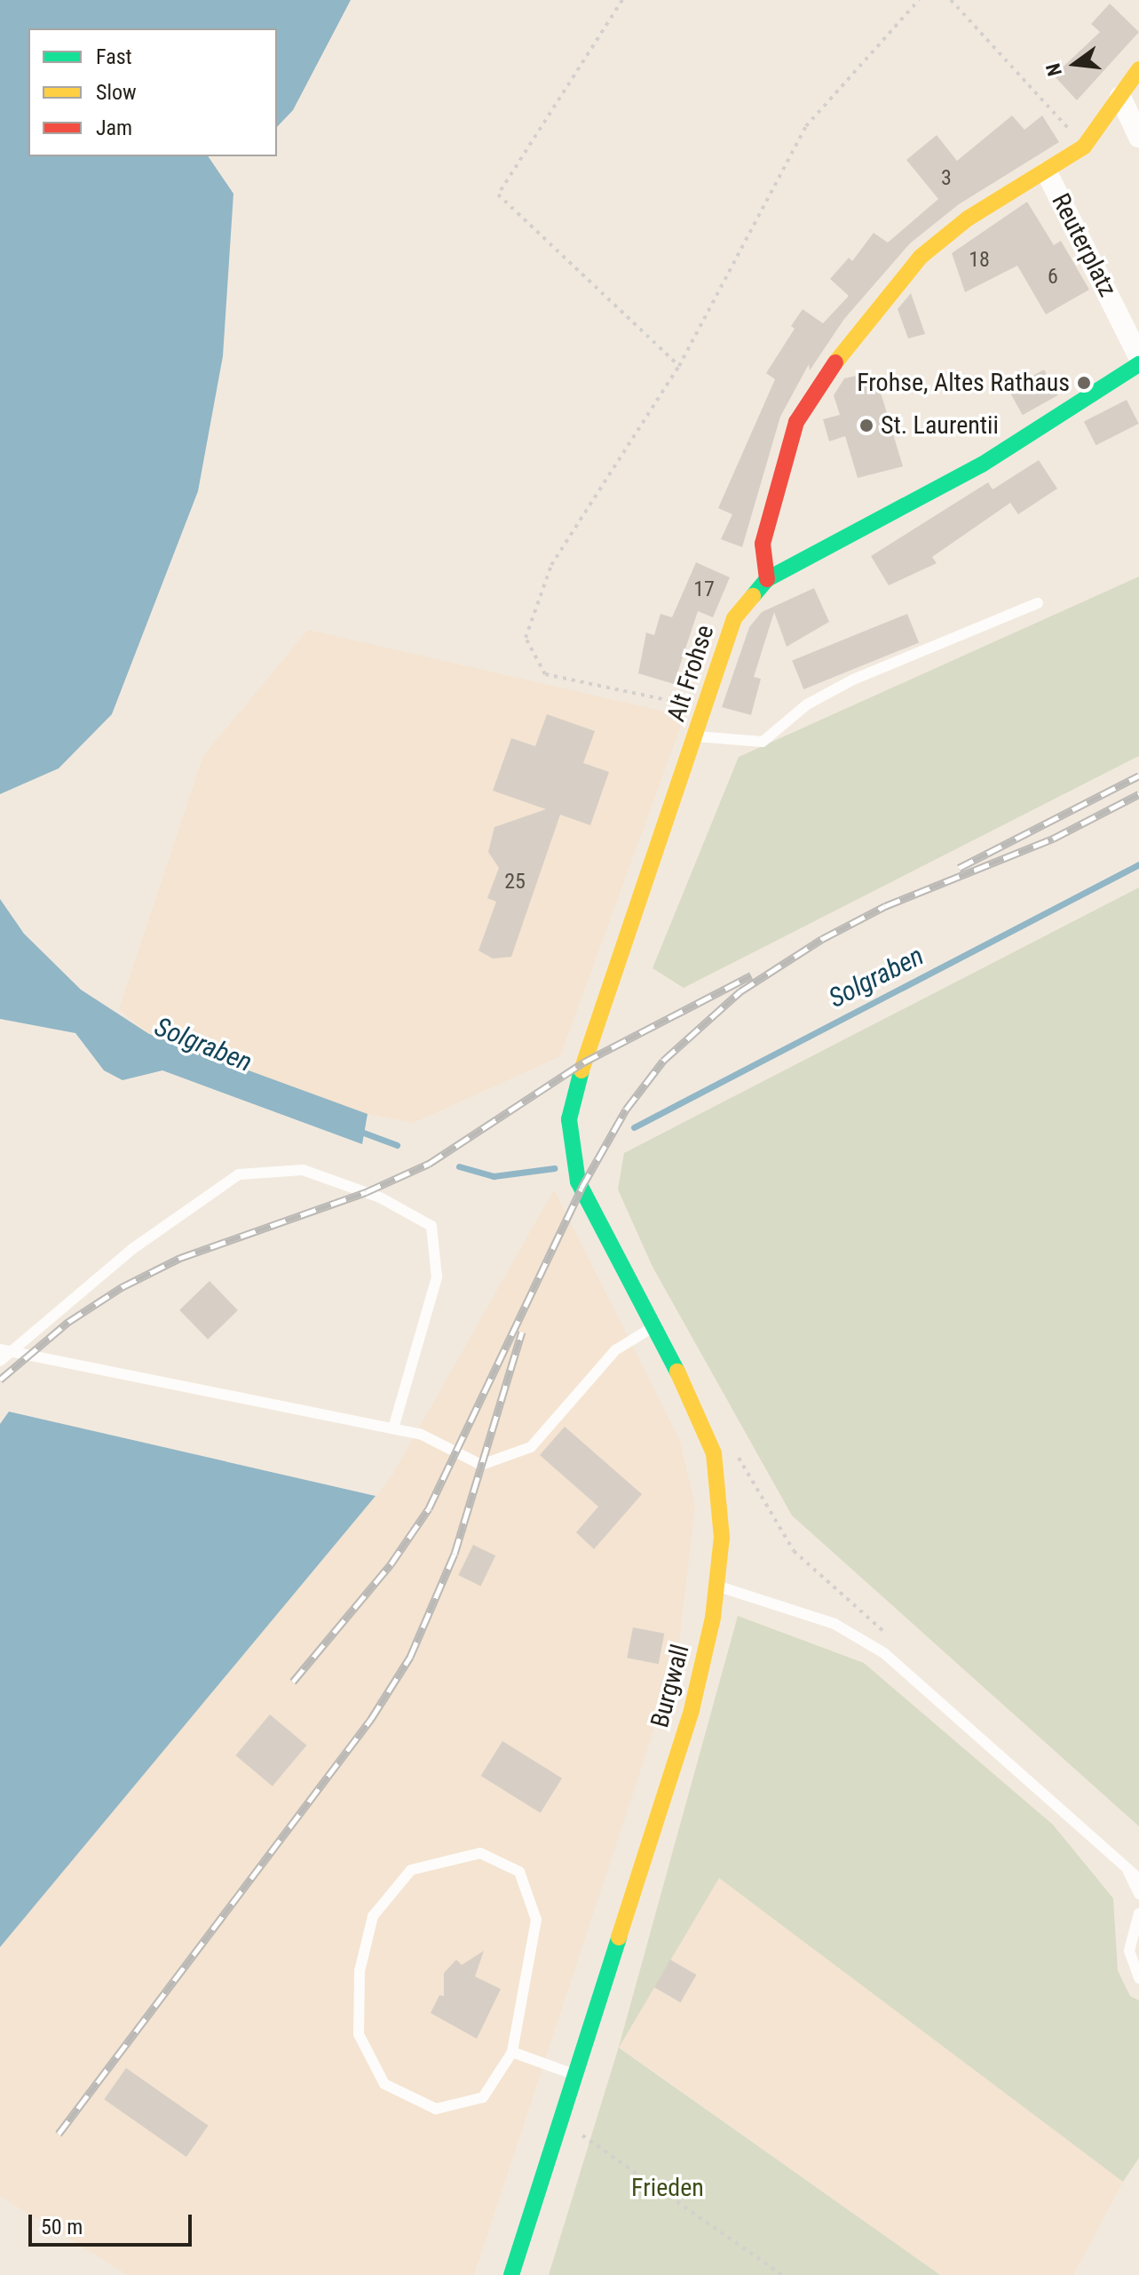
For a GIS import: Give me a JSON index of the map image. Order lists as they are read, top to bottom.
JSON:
{
  "streets": {
    "street": ["Reuterplatz", "Alt Frohse", "Burgwall"]
  },
  "crossings": [
    ["Alt Frohse", "Burgwall"]
  ],
  "water": ["Solgraben"],
  "parks": ["Frieden"],
  "places": ["Frohse, Altes Rathaus", "St. Laurentii"],
  "house_numbers": [
    "3",
    "18",
    "6",
    "17",
    "25"
  ],
  "legend": ["Fast", "Slow", "Jam"],
  "scale_bar": "50 m",
  "north": "left"
}
